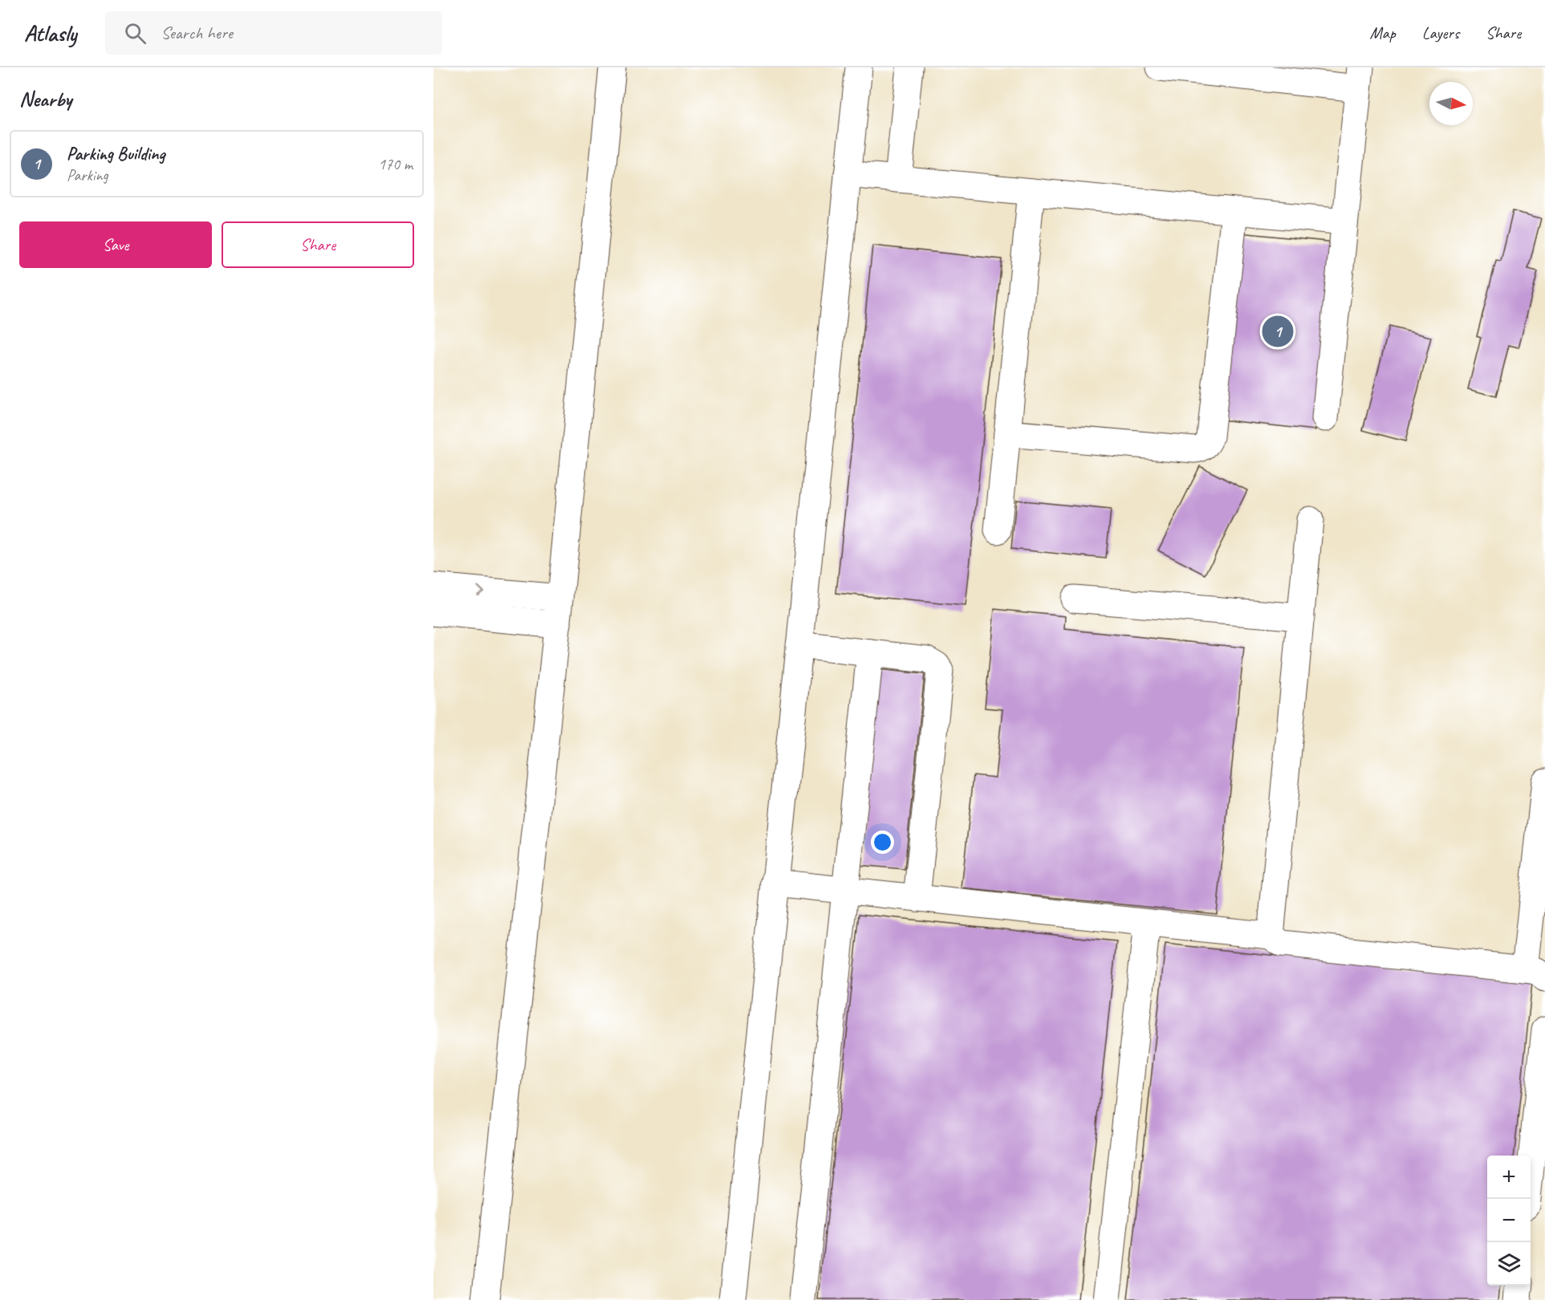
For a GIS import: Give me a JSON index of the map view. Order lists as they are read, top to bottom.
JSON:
{
  "north": "right",
  "page": {
    "header": "Atlasly",
    "search": "Search here",
    "nav": ["Map", "Layers", "Share"],
    "heading": "Nearby",
    "list": [
      {
        "mark": "1",
        "name": "Parking Building",
        "note": "Parking",
        "value": "170 m"
      }
    ],
    "buttons": ["Save", "Share"],
    "pins": "1",
    "map_buttons": ["+", "−"]
  }
}
